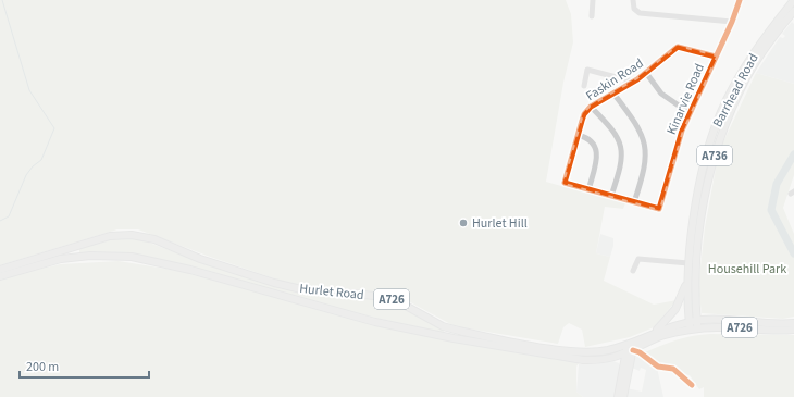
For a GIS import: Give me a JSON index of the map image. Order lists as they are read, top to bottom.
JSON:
{
  "streets": {
    "main road": [
      "Barrhead Road",
      "A736",
      "Hurlet Road",
      "A726"
    ],
    "street": ["Faskin Road", "Kinarvie Road"]
  },
  "crossings": [
    ["Faskin Road", "Kinarvie Road"],
    ["Barrhead Road", "A736"],
    ["Barrhead Road", "Hurlet Road"],
    ["Barrhead Road", "A726"],
    ["A736", "Hurlet Road"],
    ["Hurlet Road", "A726"]
  ],
  "parks": ["Househill Park"],
  "places": ["Hurlet Hill"],
  "scale_bar": "200 m"
}
